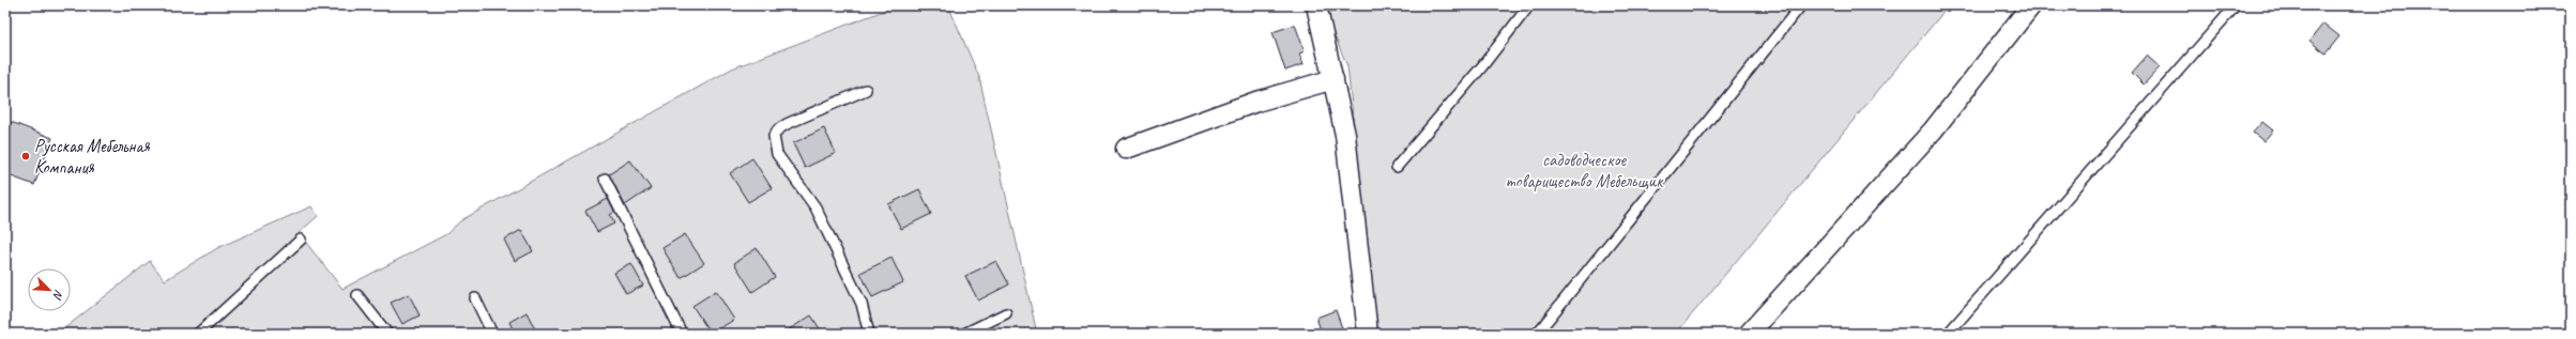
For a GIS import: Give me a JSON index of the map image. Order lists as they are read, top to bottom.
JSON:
{
  "parks": ["садоводческое товарищество Мебельщик"],
  "places": ["Русская Мебельная Компания"],
  "north": "bottom right"
}
